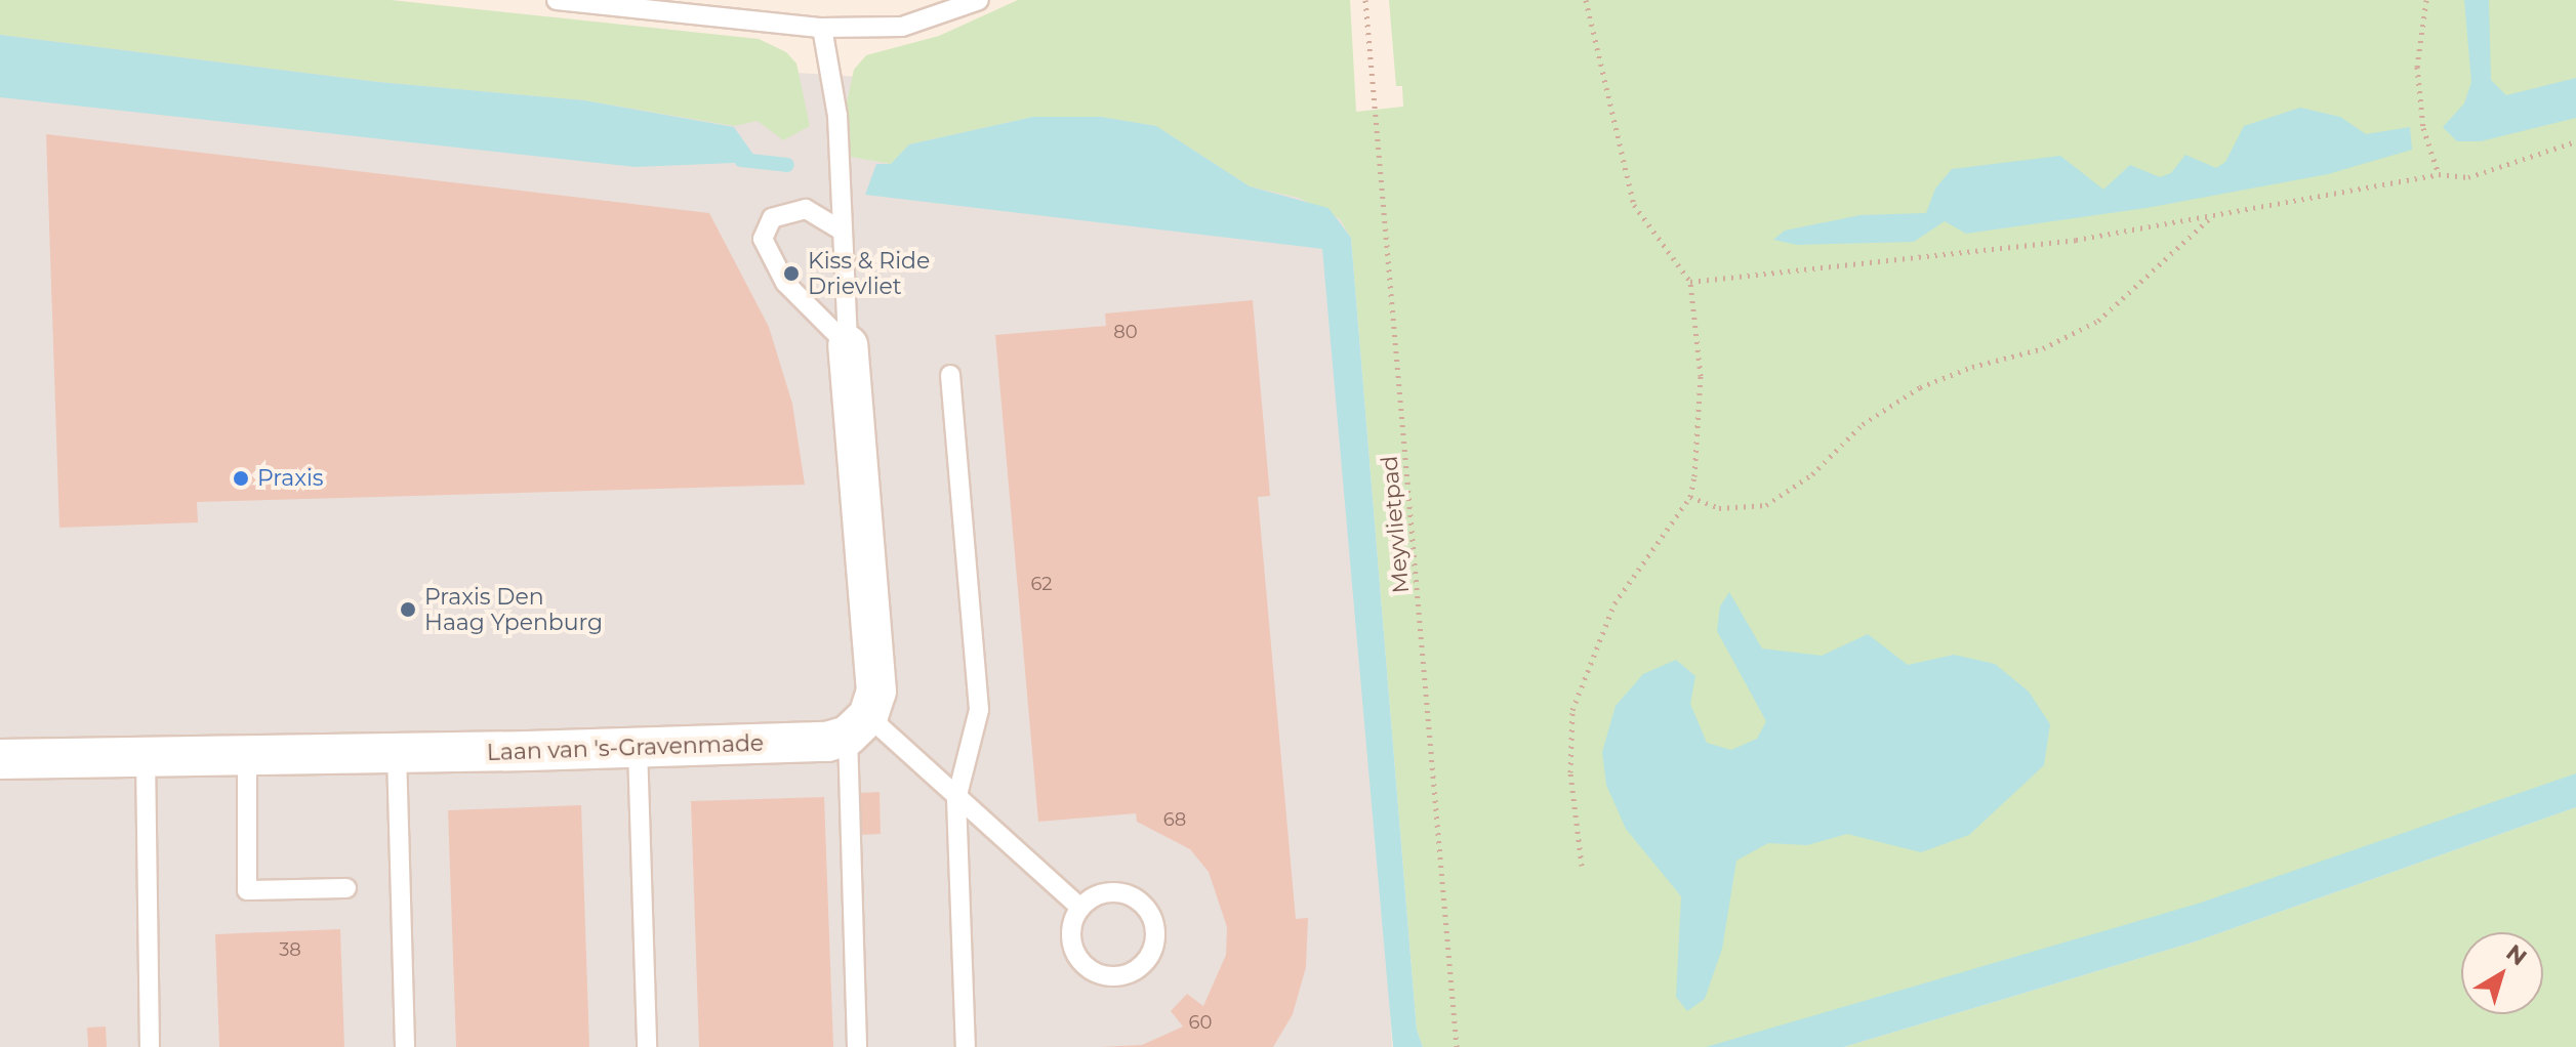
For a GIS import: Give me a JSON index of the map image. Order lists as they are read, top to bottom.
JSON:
{
  "streets": {
    "street": ["Laan van 's-Gravenmade"],
    "path": ["Meyvlietpad"]
  },
  "places": ["Kiss & Ride Drievliet", "Praxis", "Praxis Den Haag Ypenburg"],
  "house_numbers": [
    "80",
    "62",
    "68",
    "38",
    "60"
  ],
  "north": "top right"
}
